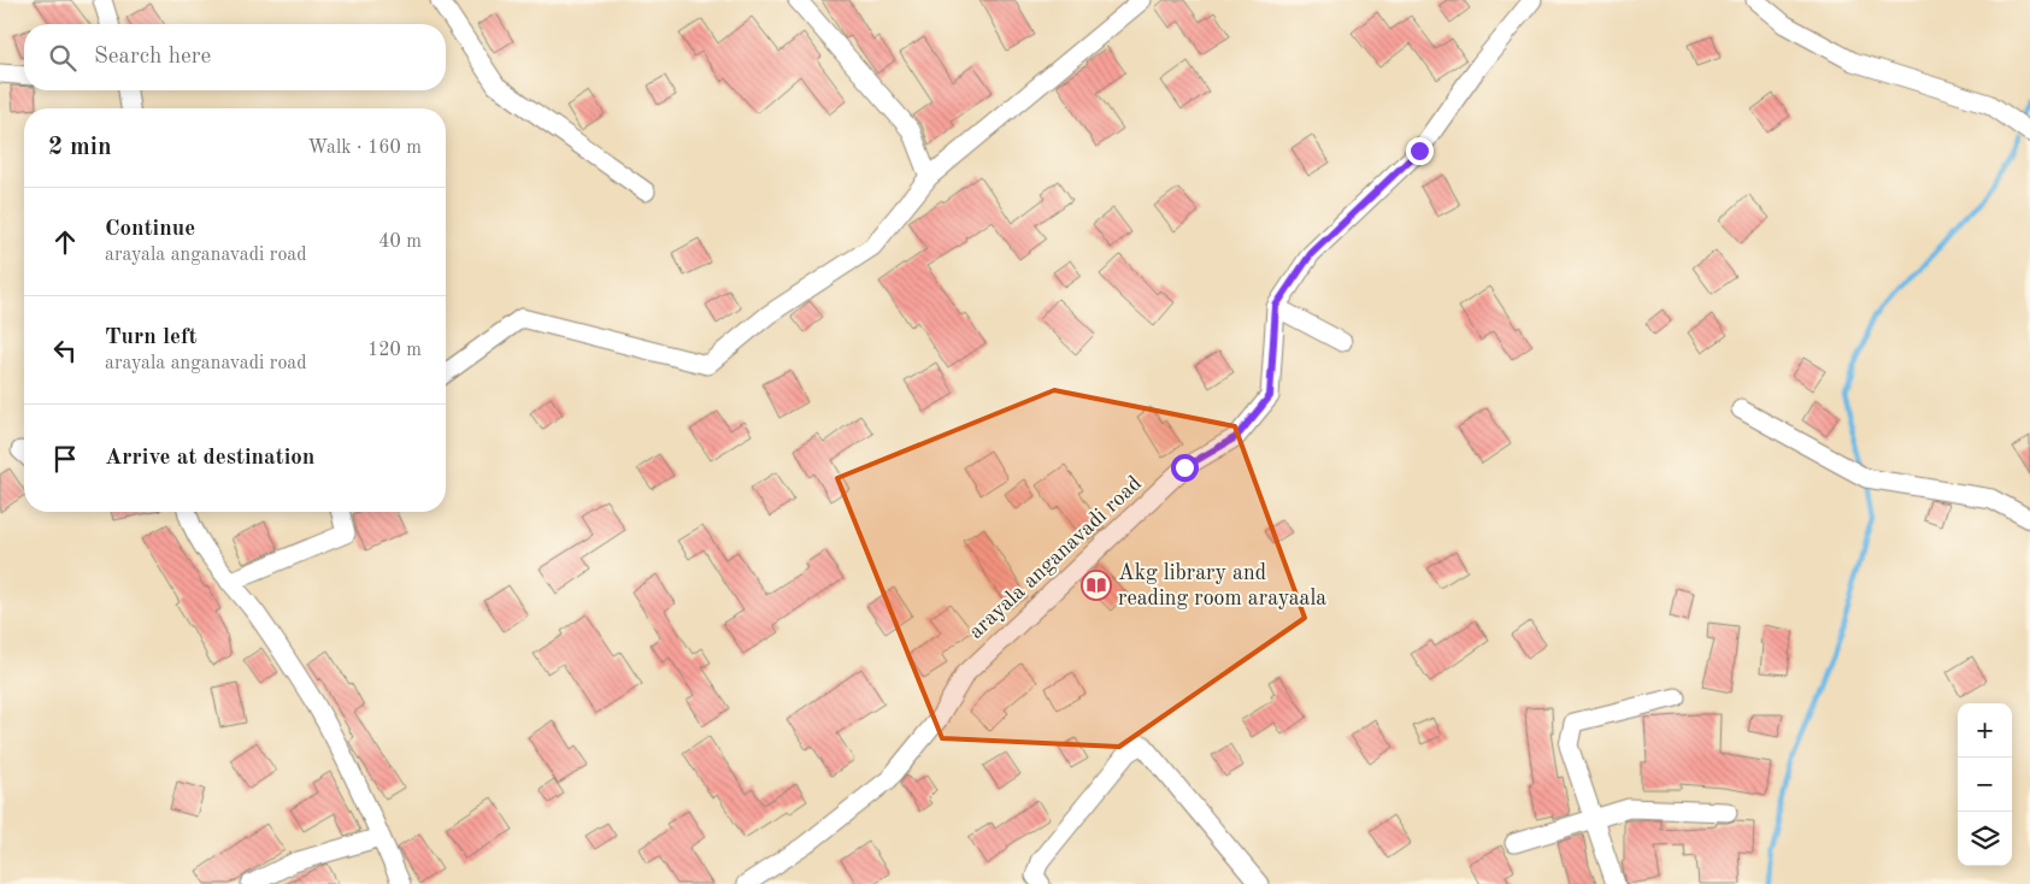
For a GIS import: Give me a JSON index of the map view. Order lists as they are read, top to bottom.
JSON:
{
  "streets": {
    "street": ["arayala anganavadi road"]
  },
  "places": {
    "library": ["Akg library and reading room arayaala"]
  },
  "page": {
    "search": "Search here",
    "heading": ["2 min", "Walk · 160 m"],
    "list": [
      ["Continue", "arayala anganavadi road", "40 m"],
      ["Turn left", "arayala anganavadi road", "120 m"],
      "Arrive at destination"
    ],
    "map_buttons": ["+", "−"]
  }
}
